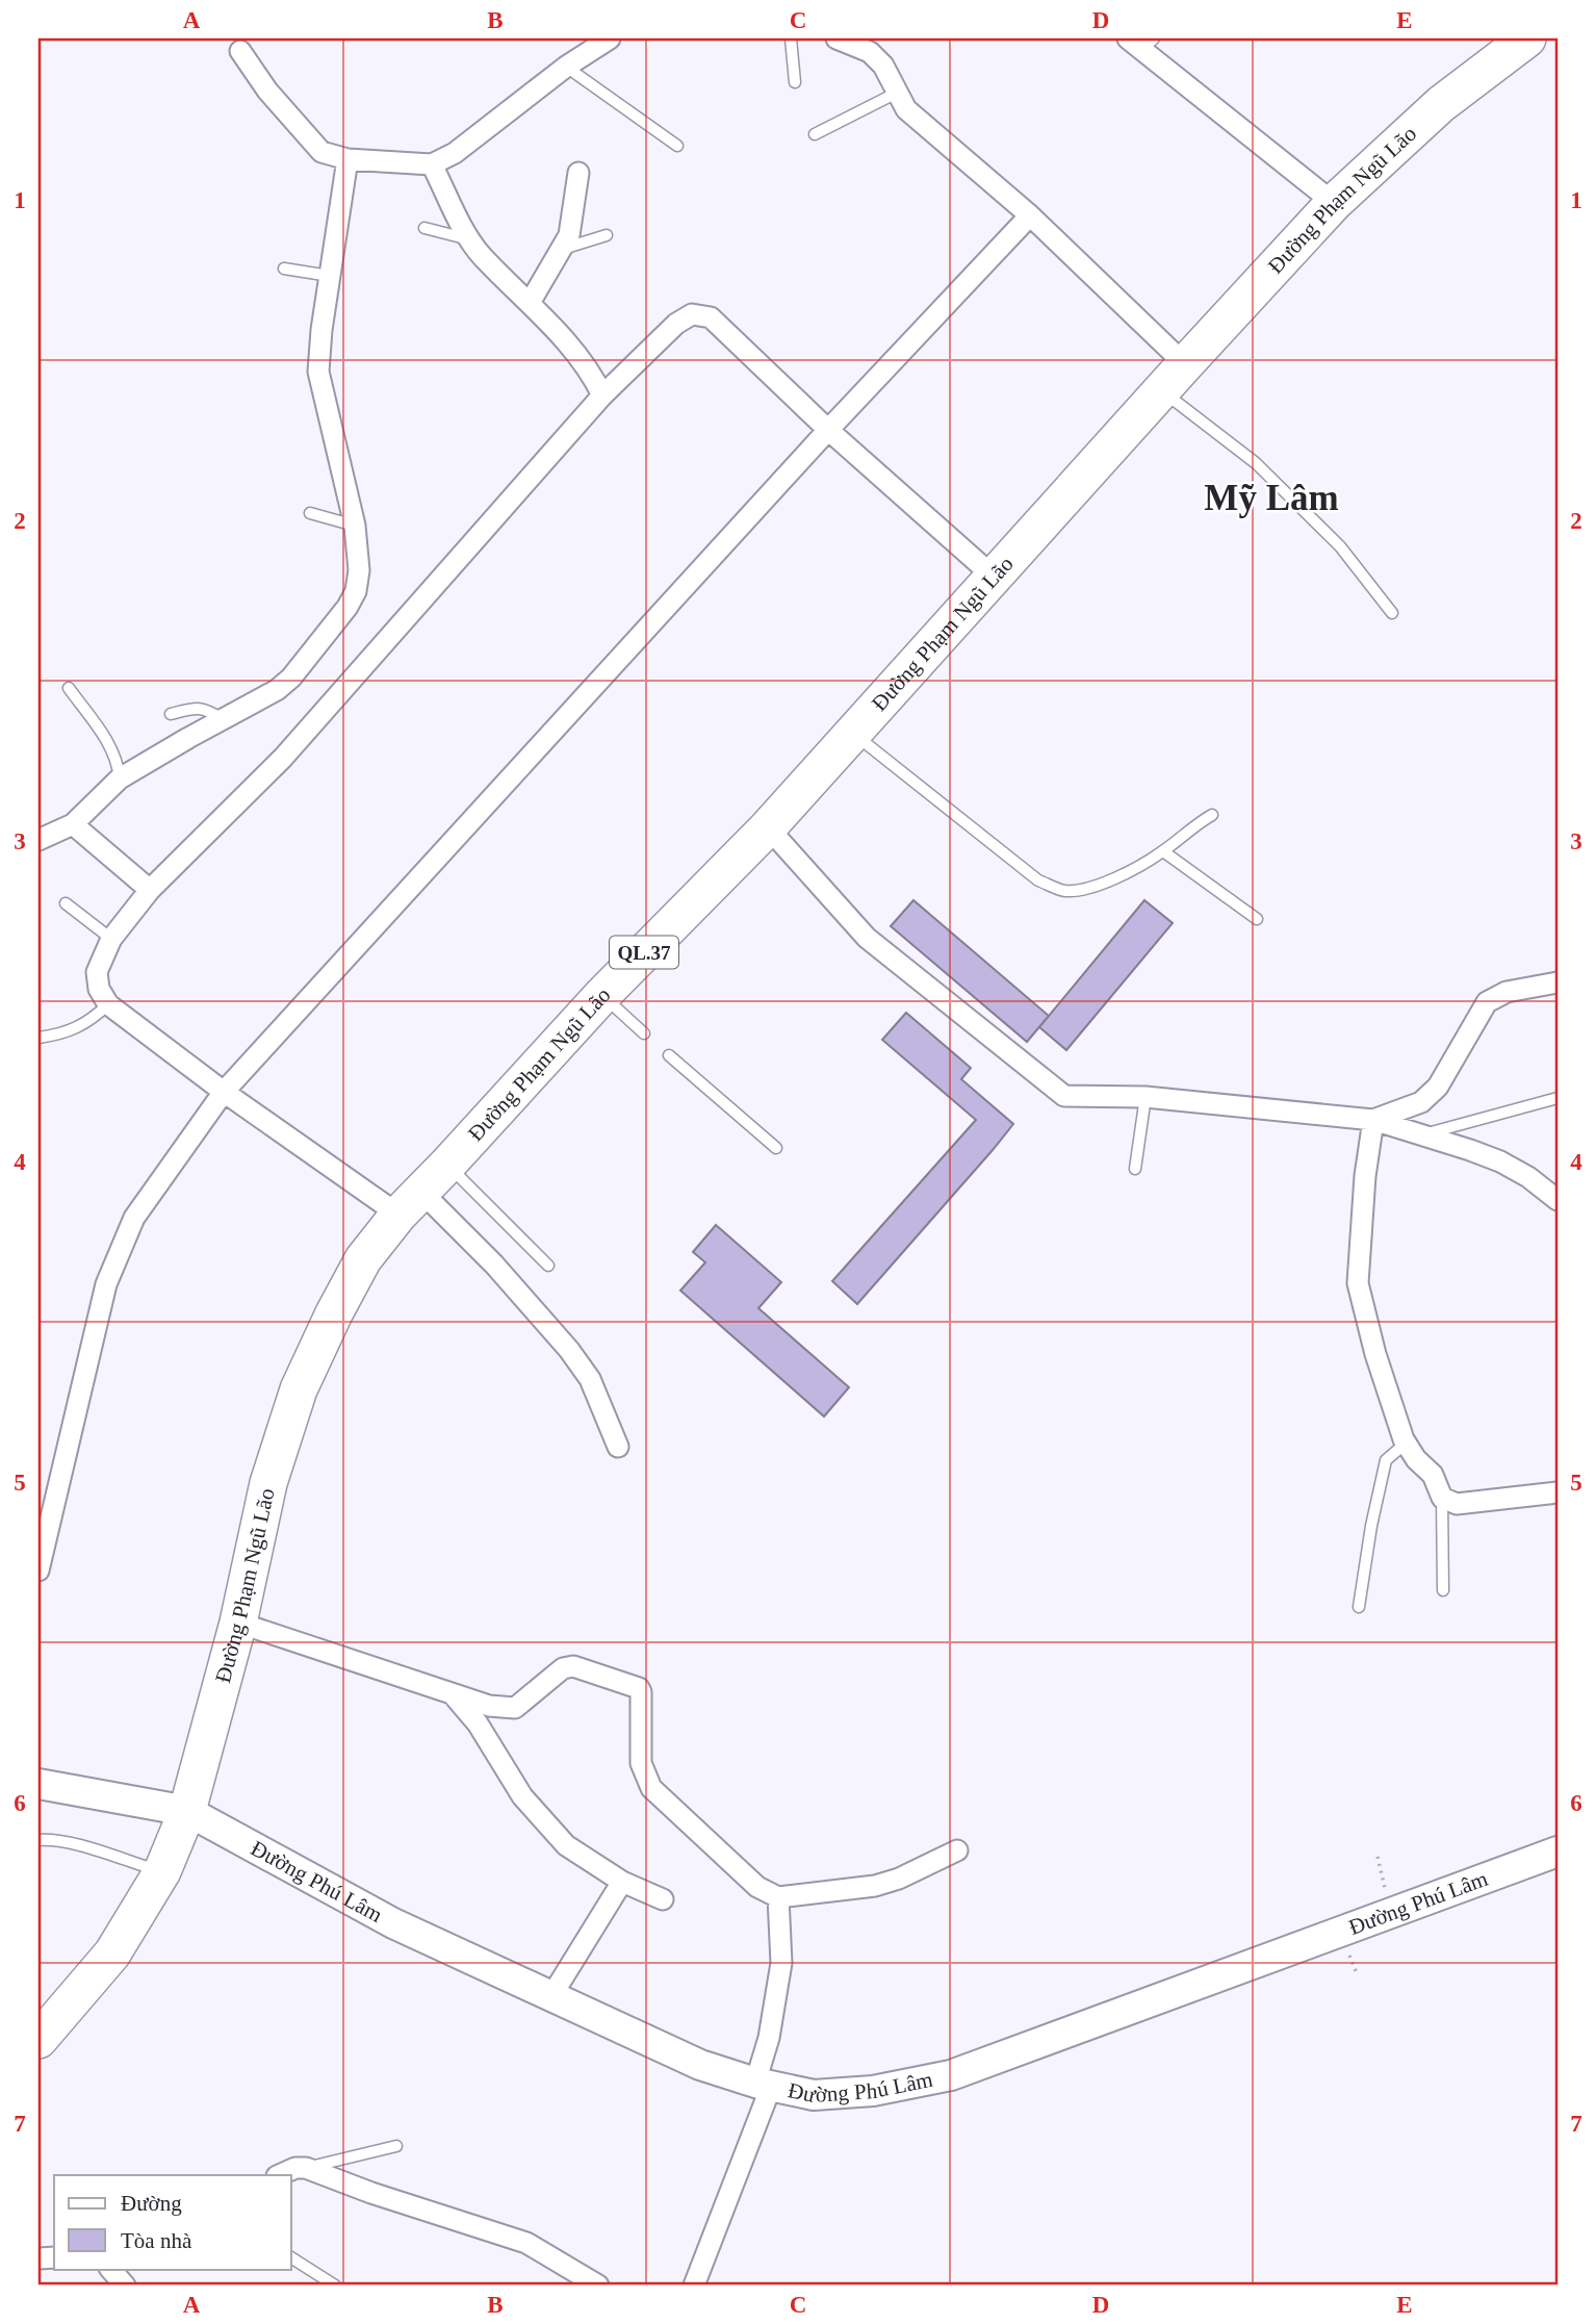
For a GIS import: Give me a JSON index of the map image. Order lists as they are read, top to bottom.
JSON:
{
  "streets": {
    "highway": ["Đường Phạm Ngũ Lão", "QL.37"],
    "main road": ["Đường Phú Lâm"]
  },
  "crossings": [
    ["Đường Phạm Ngũ Lão", "Đường Phú Lâm"]
  ],
  "districts": ["Mỹ Lâm"],
  "legend": ["Đường", "Tòa nhà"],
  "grid": {
    "columns": [
      "A",
      "B",
      "C",
      "D",
      "E"
    ],
    "rows": [
      "1",
      "2",
      "3",
      "4",
      "5",
      "6",
      "7"
    ]
  }
}
